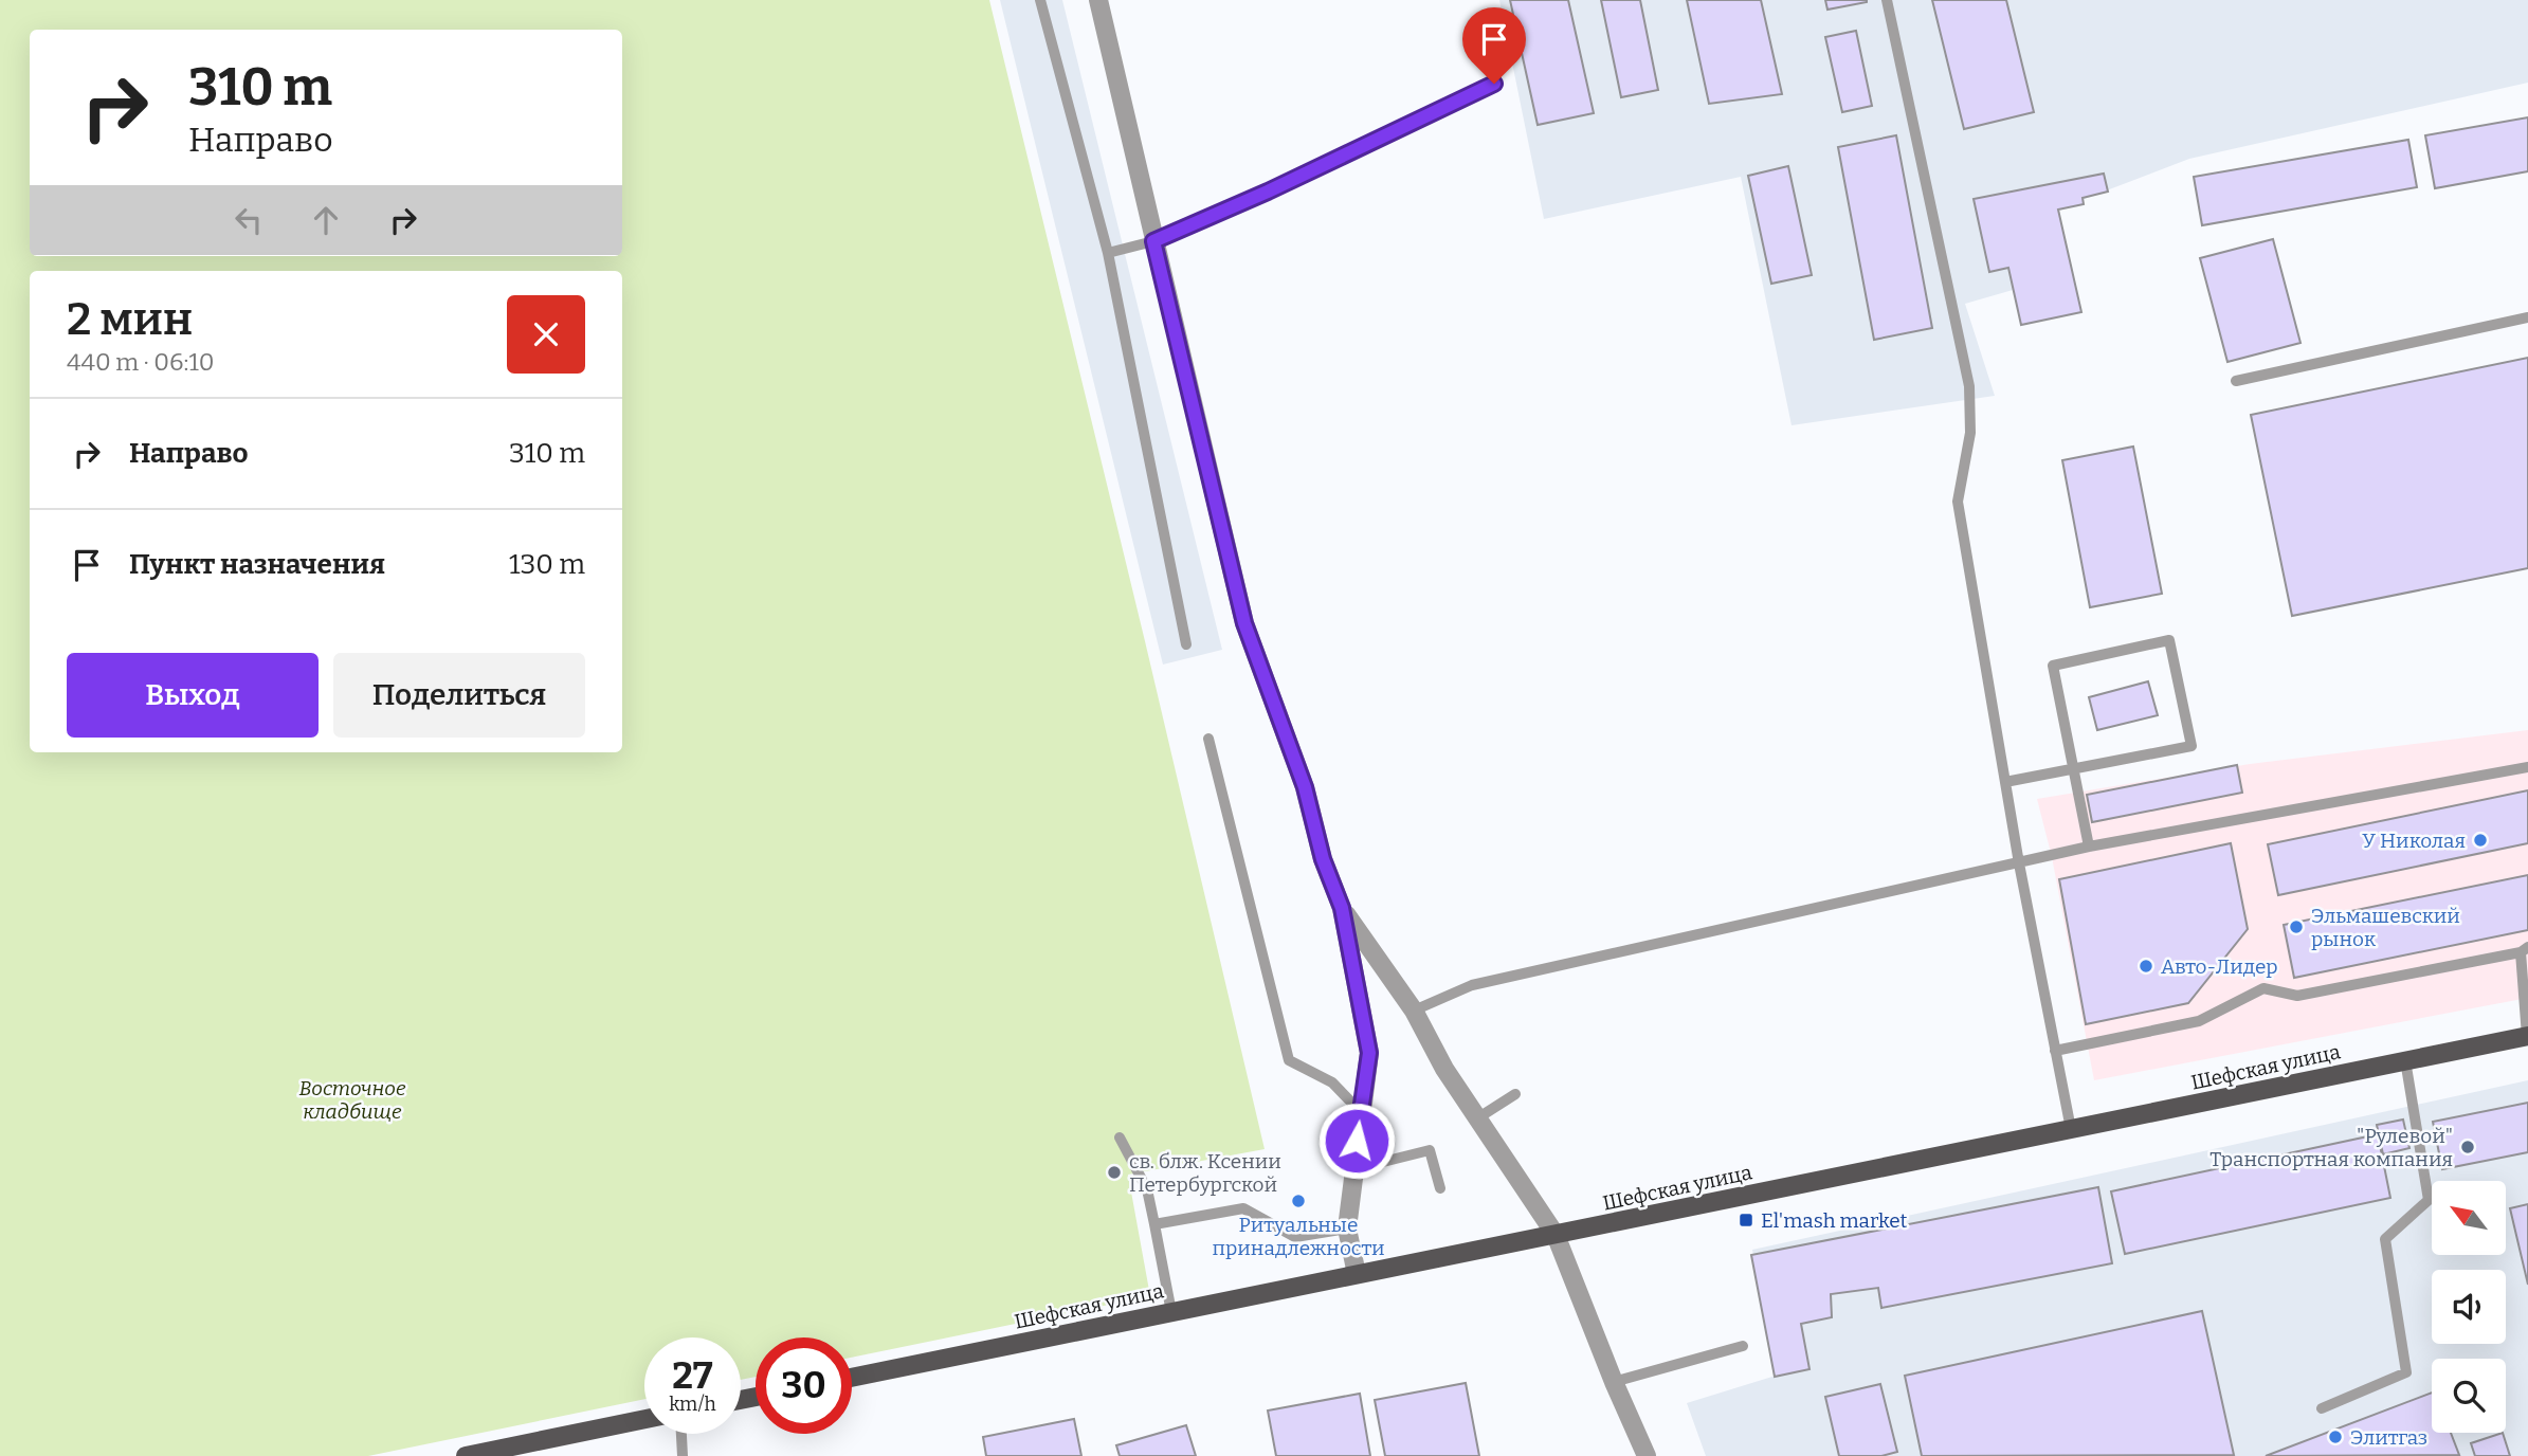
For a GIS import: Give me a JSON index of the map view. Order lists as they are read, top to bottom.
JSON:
{
  "streets": {
    "main road": ["Шефская улица"]
  },
  "parks": ["Восточное кладбище"],
  "places": {
    "other": [
      "У Николая",
      "Эльмашевский рынок",
      "Авто-Лидер",
      "\"Рулевой\" Транспортная компания",
      "св. блж. Ксении Петербургской",
      "Ритуальные принадлежности",
      "Элитгаз"
    ],
    "transit": ["El'mash market"]
  },
  "north": "top left",
  "page": {
    "turn": ["310 m", "Направо"],
    "heading": ["2 мин", "440 m · 06:10"],
    "list": [
      {
        "name": "Направо",
        "value": "310 m"
      },
      {
        "name": "Пункт назначения",
        "value": "130 m"
      }
    ],
    "buttons": ["Выход", "Поделиться"],
    "speed": "27 km/h",
    "limit": "30"
  }
}
